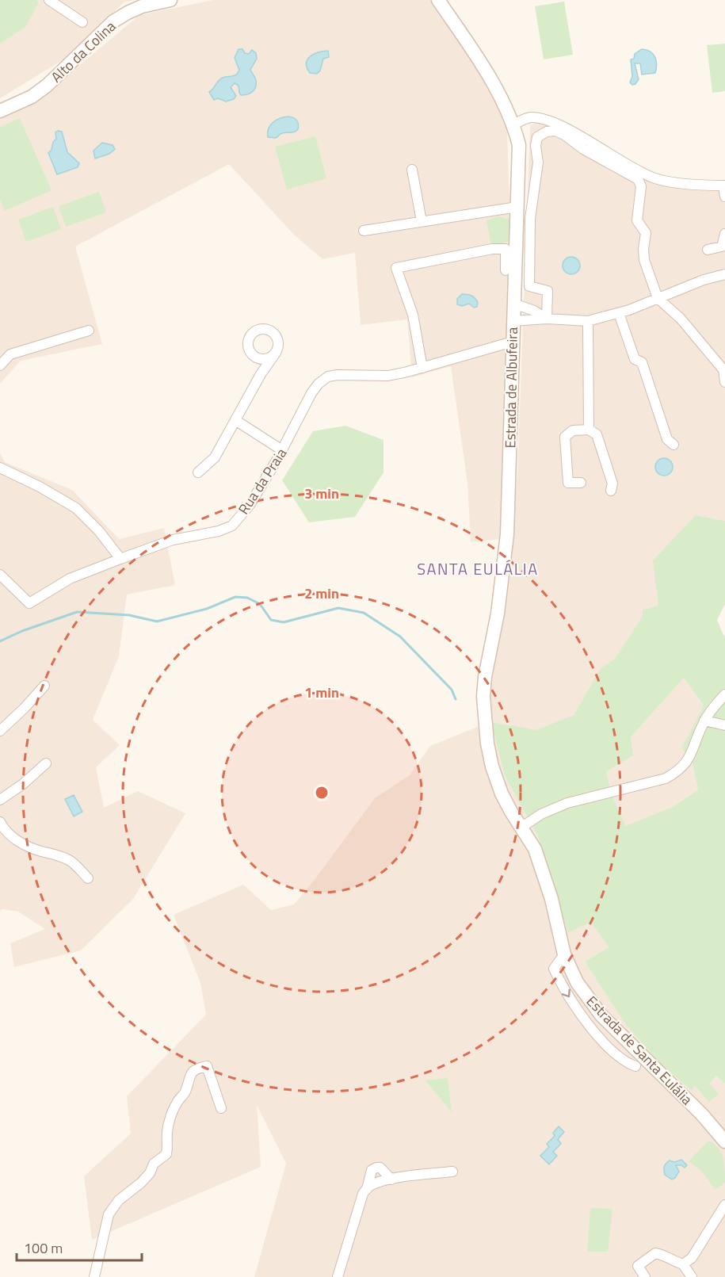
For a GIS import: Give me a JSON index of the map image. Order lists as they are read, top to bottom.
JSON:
{
  "streets": {
    "street": [
      "Alto da Colina",
      "Estrada de Albufeira",
      "Rua da Praia",
      "Estrada de Santa Eulália"
    ]
  },
  "crossings": [
    ["Estrada de Albufeira", "Rua da Praia"],
    ["Estrada de Albufeira", "Estrada de Santa Eulália"]
  ],
  "districts": ["SANTA EULÁLIA"],
  "scale_bar": "100 m",
  "rings": ["3 min", "2 min", "1 min"]
}
